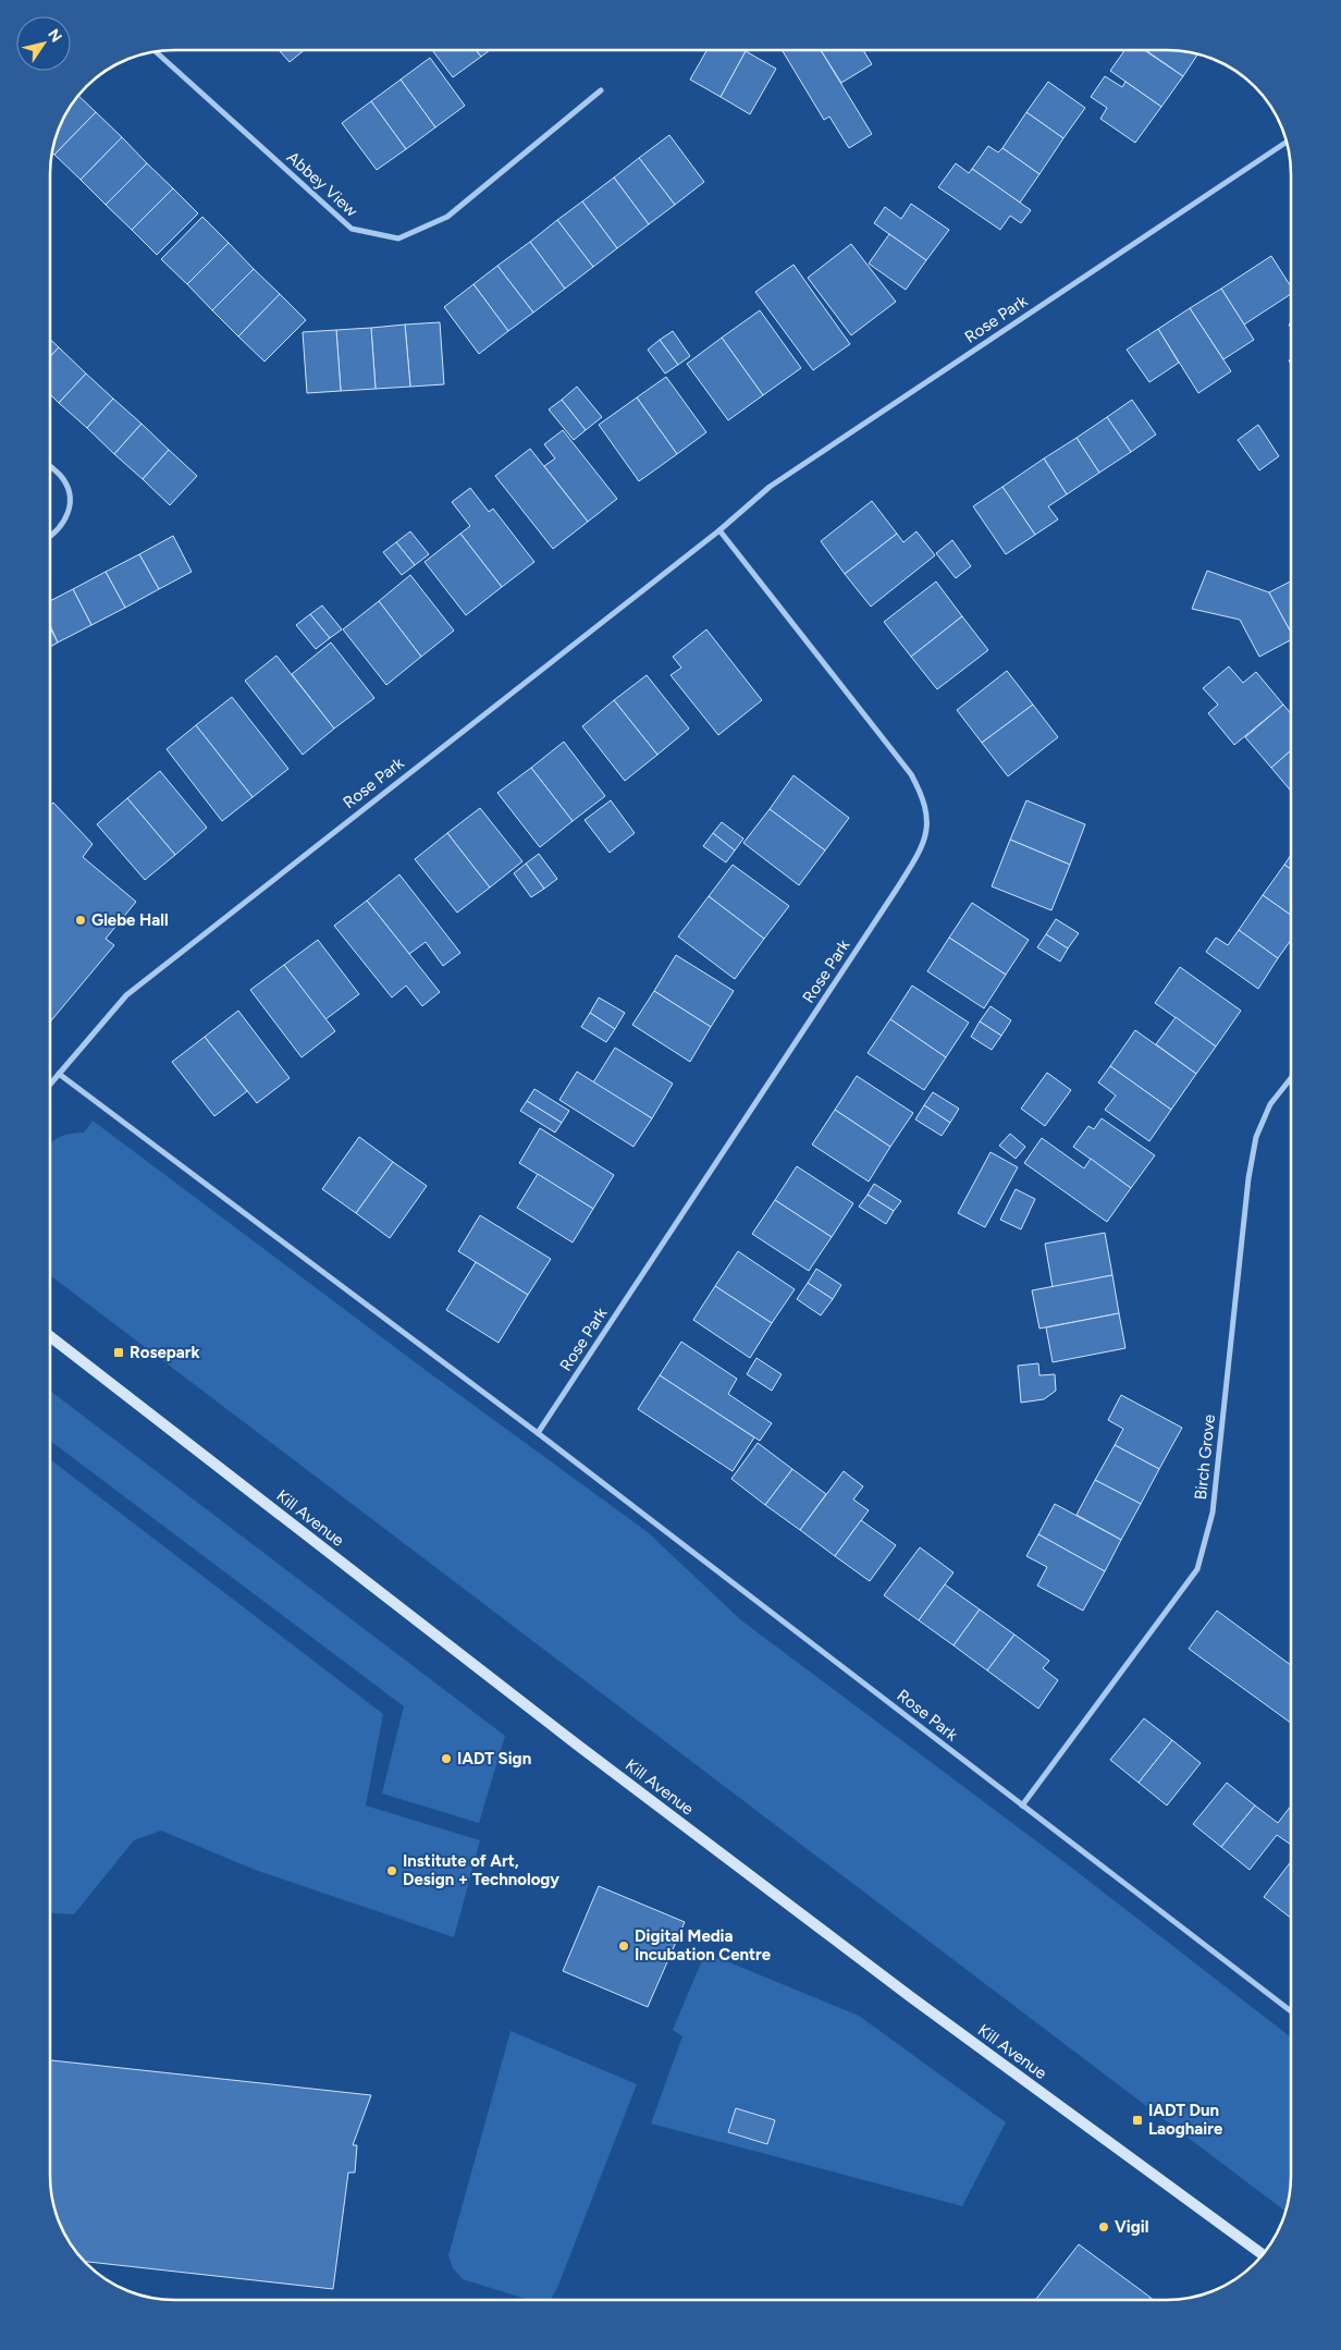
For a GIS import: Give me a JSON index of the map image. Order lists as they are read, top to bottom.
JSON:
{
  "streets": {
    "main road": ["Kill Avenue"],
    "street": ["Abbey View", "Rose Park", "Birch Grove"]
  },
  "crossings": [
    ["Rose Park", "Birch Grove"]
  ],
  "places": {
    "other": [
      "Glebe Hall",
      "IADT Sign",
      "Institute of Art, Design + Technology",
      "Digital Media Incubation Centre",
      "Vigil"
    ],
    "transit": ["Rosepark", "IADT Dun Laoghaire"]
  },
  "north": "top right"
}
